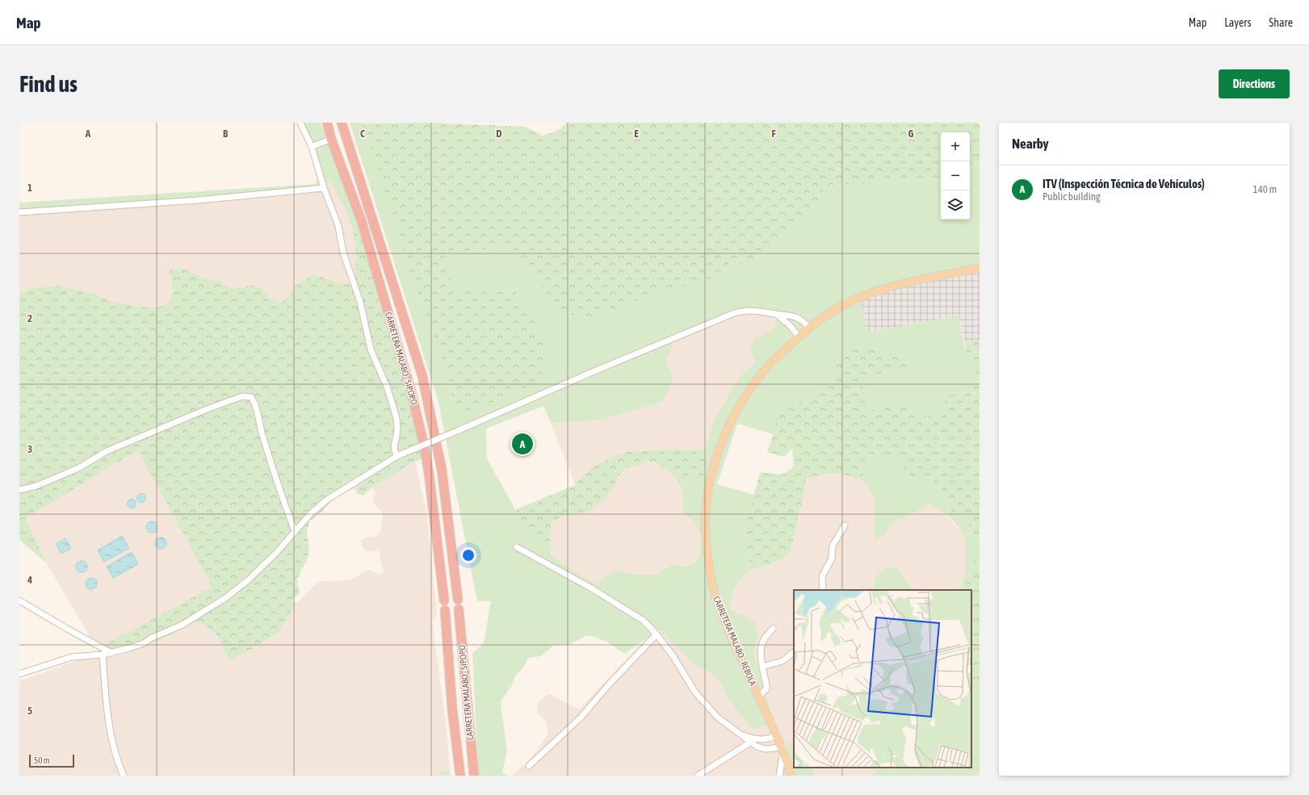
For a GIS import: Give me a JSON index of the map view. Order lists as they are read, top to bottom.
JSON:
{
  "streets": {
    "highway": ["CARRETERA MALABO - SIPOPO"],
    "main road": ["CARRETERA MALABO - REBOLA"]
  },
  "scale_bar": "50 m",
  "page": {
    "header": "Map",
    "nav": ["Map", "Layers", "Share"],
    "buttons": "Directions",
    "title": "Find us",
    "heading": "Nearby",
    "map_buttons": ["+", "−"],
    "list": [
      {
        "mark": "A",
        "name": "ITV (Inspección Técnica de Vehículos)",
        "note": "Public building",
        "value": "140 m"
      }
    ],
    "pins": "A",
    "scale": "50 m"
  },
  "grid": {
    "columns": [
      "A",
      "B",
      "C",
      "D",
      "E",
      "F",
      "G"
    ],
    "rows": [
      "1",
      "2",
      "3",
      "4",
      "5"
    ]
  }
}
